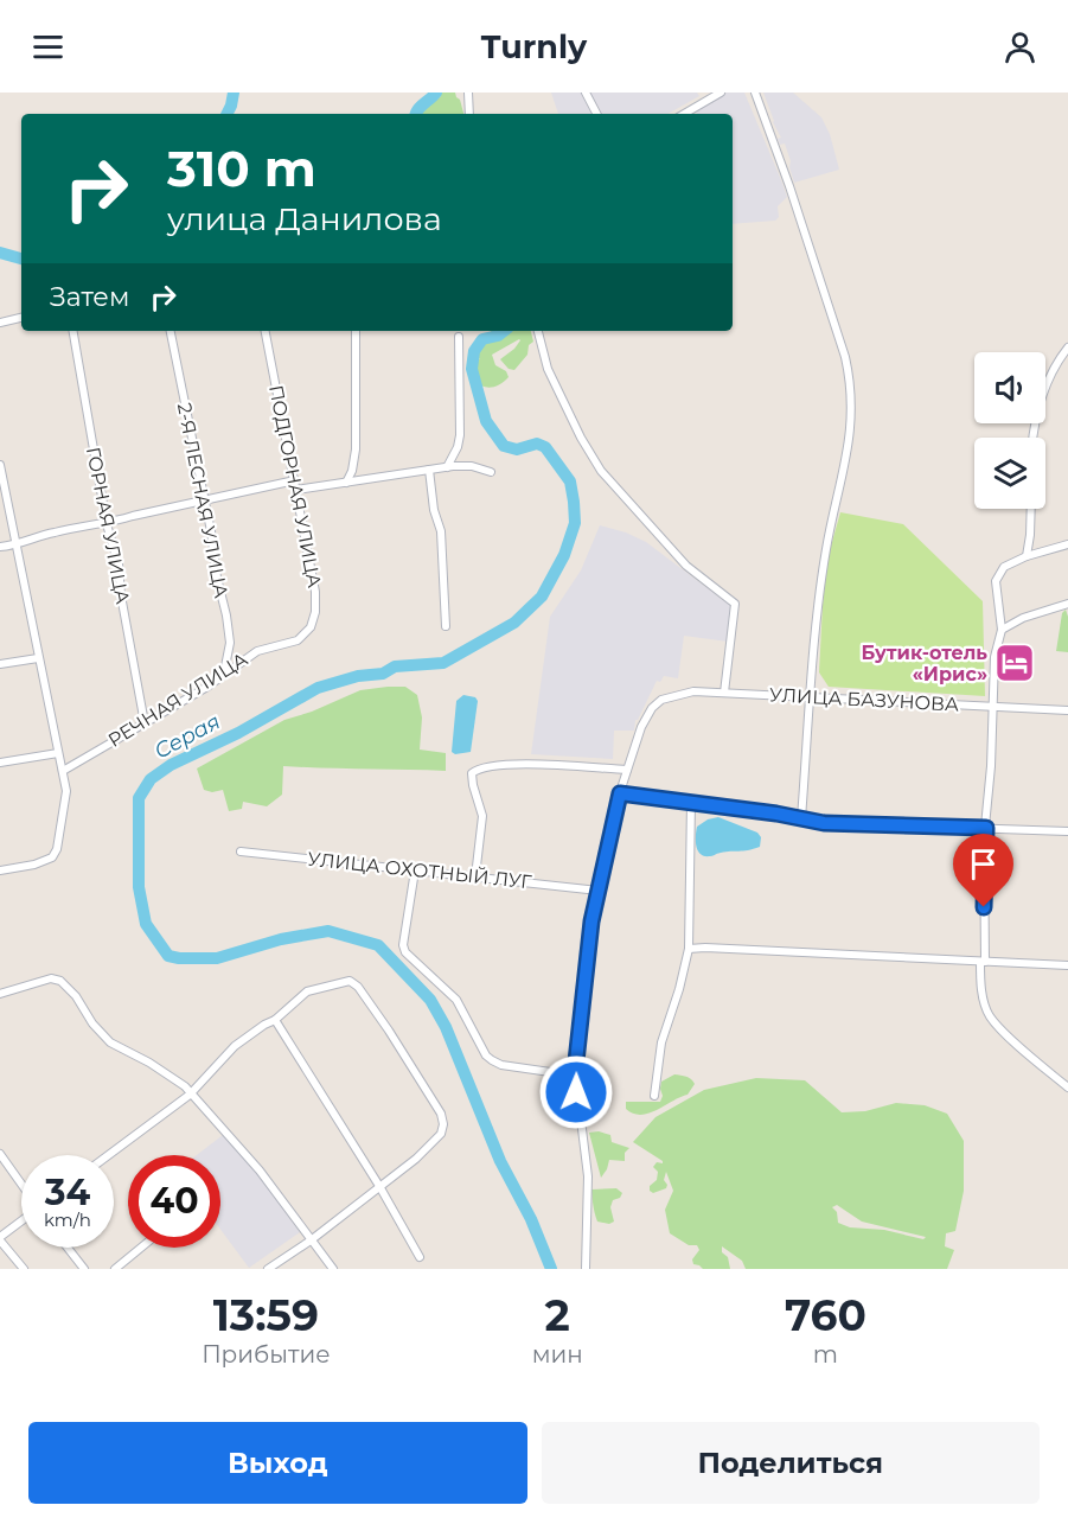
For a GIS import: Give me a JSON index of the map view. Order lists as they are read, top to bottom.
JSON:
{
  "streets": {
    "street": [
      "ПОДГОРНАЯ УЛИЦА",
      "2-Я ЛЕСНАЯ УЛИЦА",
      "ГОРНАЯ УЛИЦА",
      "РЕЧНАЯ УЛИЦА",
      "УЛИЦА БАЗУНОВА",
      "УЛИЦА ОХОТНЫЙ ЛУГ"
    ]
  },
  "crossings": [
    ["ПОДГОРНАЯ УЛИЦА", "РЕЧНАЯ УЛИЦА"],
    ["2-Я ЛЕСНАЯ УЛИЦА", "РЕЧНАЯ УЛИЦА"],
    ["ГОРНАЯ УЛИЦА", "РЕЧНАЯ УЛИЦА"]
  ],
  "water": ["Серая"],
  "places": {
    "hotel": ["Бутик-отель «Ирис»"]
  },
  "page": {
    "header": "Turnly",
    "turn": ["310 m", "улица Данилова"],
    "then": "Затем",
    "speed": "34 km/h",
    "limit": "40",
    "eta": [
      "13:59",
      "Прибытие",
      "2",
      "мин",
      "760",
      "m"
    ],
    "buttons": ["Выход", "Поделиться"]
  }
}
